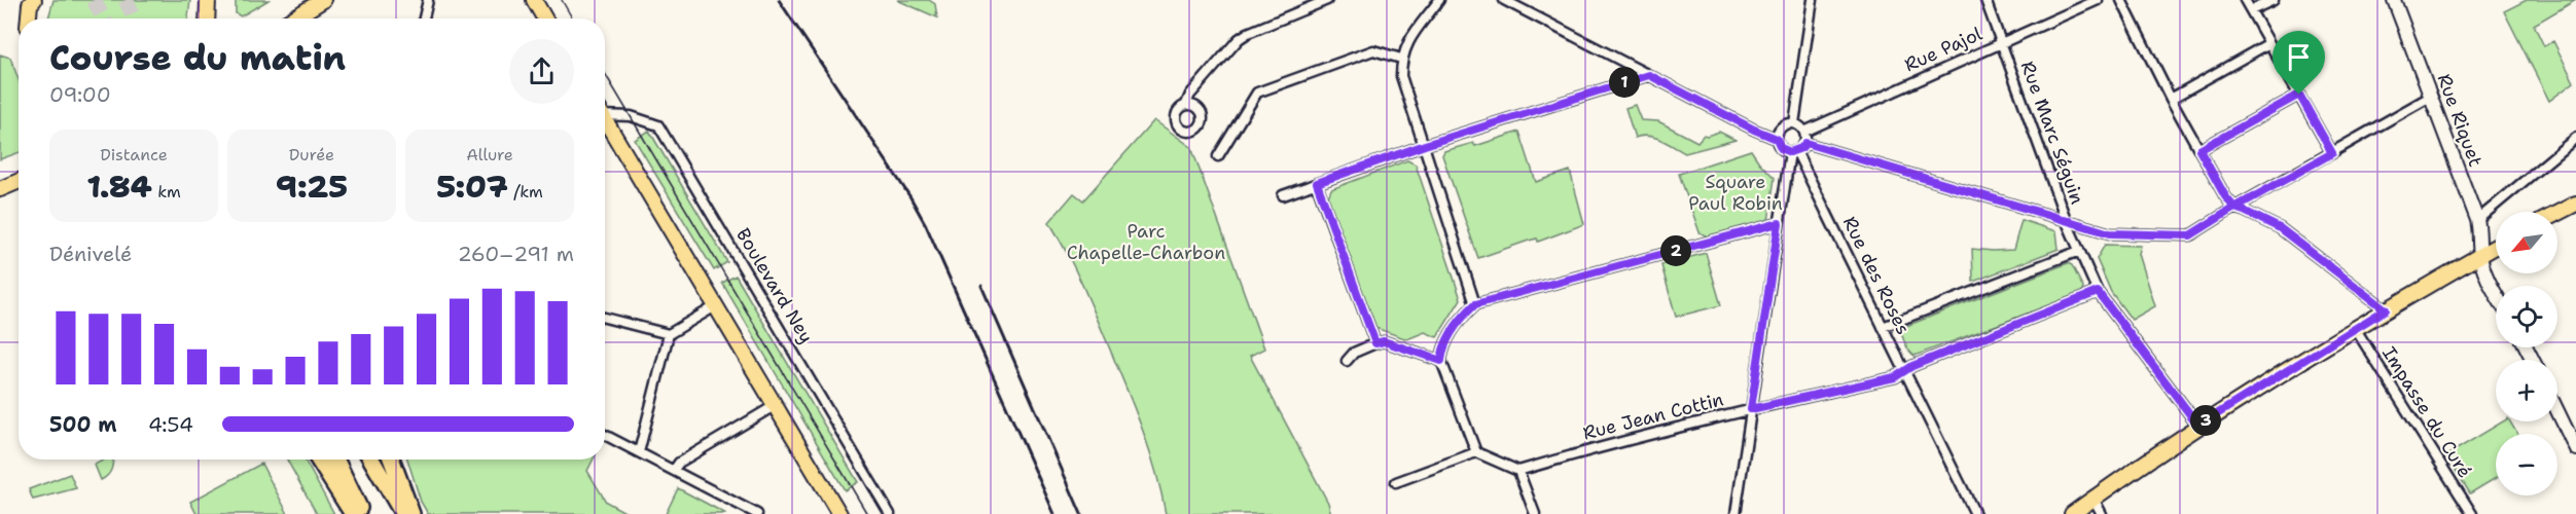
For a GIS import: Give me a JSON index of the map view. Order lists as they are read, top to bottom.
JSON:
{
  "streets": {
    "main road": ["Boulevard Ney"],
    "street": [
      "Rue Pajol",
      "Rue Riquet",
      "Rue Marc Séguin",
      "Rue des Roses",
      "Impasse du Curé",
      "Rue Jean Cottin"
    ]
  },
  "crossings": [
    ["Rue Pajol", "Rue Marc Séguin"],
    ["Rue Pajol", "Rue des Roses"],
    ["Rue Marc Séguin", "Rue Jean Cottin"],
    ["Rue des Roses", "Rue Jean Cottin"]
  ],
  "parks": ["Square Paul Robin", "Parc Chapelle-Charbon"],
  "north": "bottom left",
  "page": {
    "heading": ["Course du matin", "09:00"],
    "pins": ["1", "2", "3"],
    "stats": [
      ["Distance", "1.84 km"],
      ["Durée", "9:25"],
      ["Allure", "5:07 /km"]
    ],
    "map_buttons": ["+", "−"],
    "chart": ["Dénivelé", "260–291 m"],
    "list": [
      {
        "name": "500 m",
        "note": "4:54"
      }
    ]
  }
}
